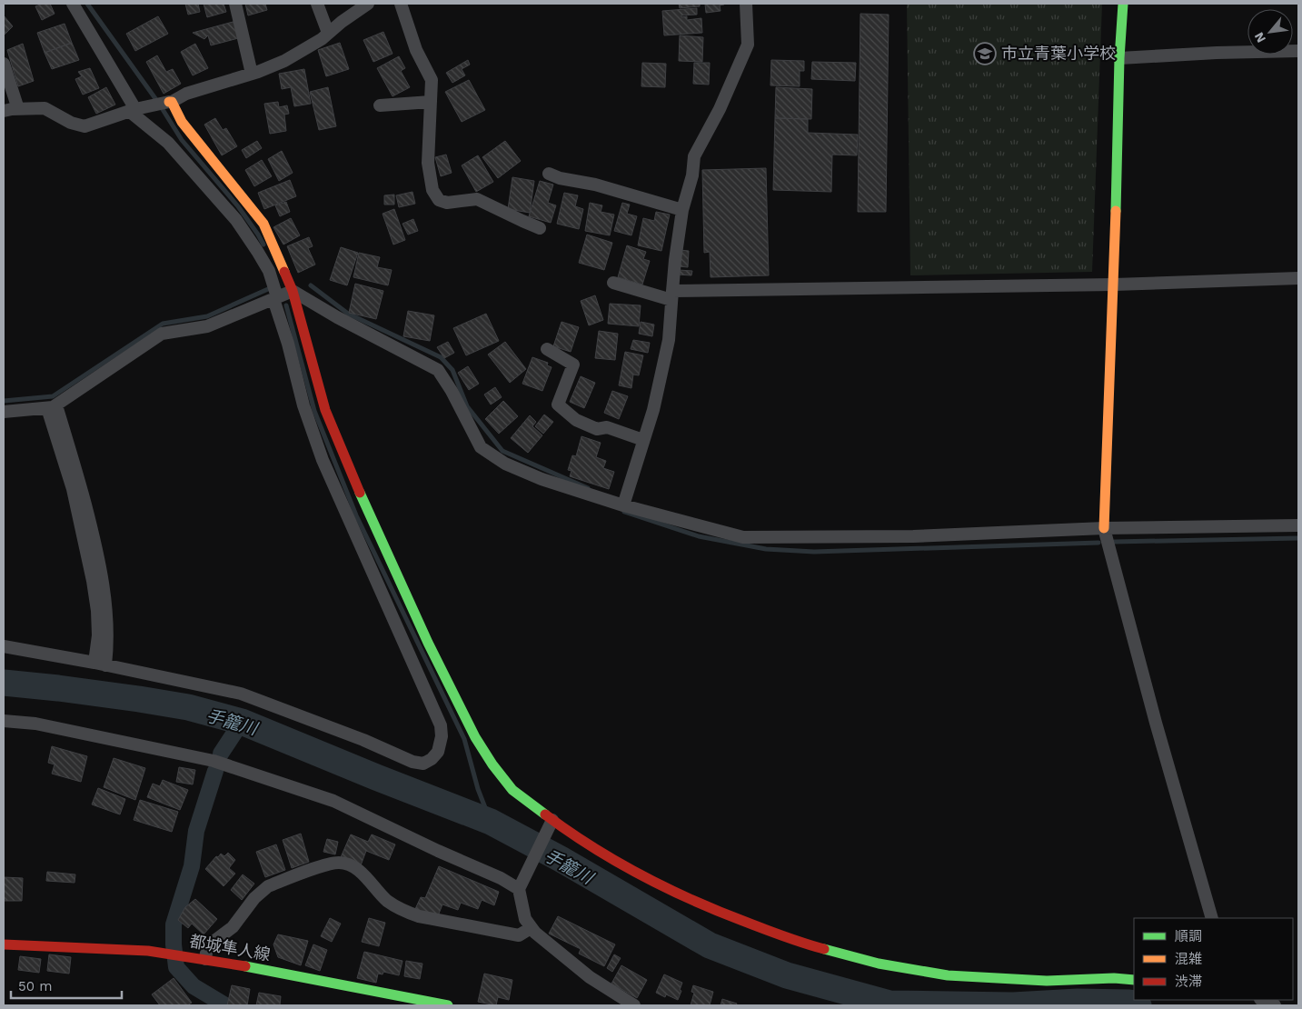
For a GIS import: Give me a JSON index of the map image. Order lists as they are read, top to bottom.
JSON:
{
  "streets": {
    "street": ["都城隼人線"]
  },
  "water": ["手籠川"],
  "places": {
    "school or university": ["市立青葉小学校"]
  },
  "legend": ["順調", "混雑", "渋滞"],
  "scale_bar": "50 m",
  "north": "bottom left"
}
